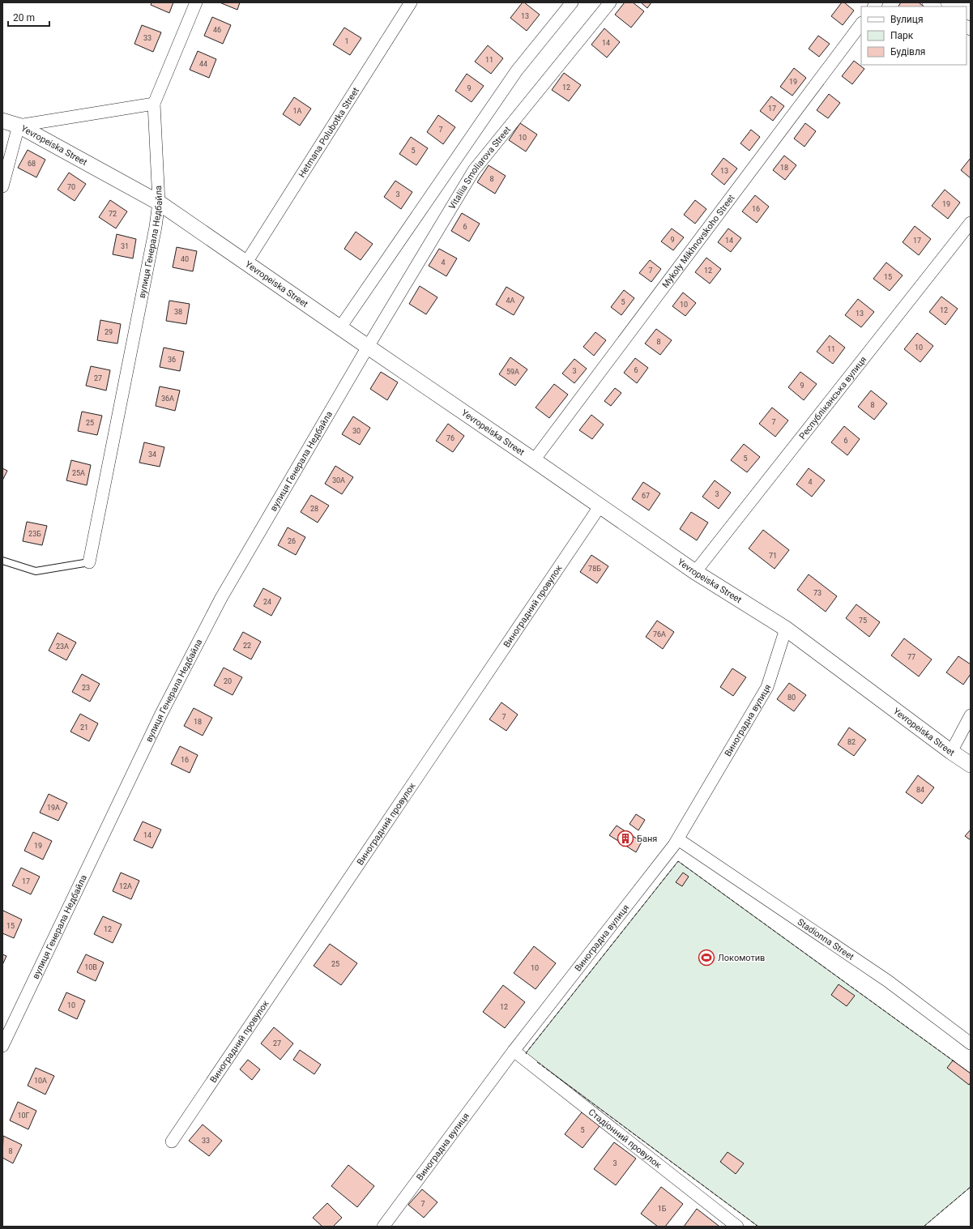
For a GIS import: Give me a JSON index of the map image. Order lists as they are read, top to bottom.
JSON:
{
  "streets": {
    "street": [
      "Hetmana Polubotka Street",
      "Yevropeiska Street",
      "Vitaliia Smoliarova Street",
      "Mykoly Mikhnovskoho Street",
      "вулиця Генерала Недбайла",
      "Республіканська вулиця",
      "Виноградний провулок",
      "Виноградна вулиця",
      "Stadionna Street",
      "Стадіонний провулок"
    ]
  },
  "crossings": [
    ["Hetmana Polubotka Street", "Yevropeiska Street"],
    ["Yevropeiska Street", "Vitaliia Smoliarova Street"],
    ["Yevropeiska Street", "Mykoly Mikhnovskoho Street"],
    ["Yevropeiska Street", "вулиця Генерала Недбайла"],
    ["Yevropeiska Street", "Республіканська вулиця"],
    ["Yevropeiska Street", "Виноградний провулок"],
    ["Yevropeiska Street", "Виноградна вулиця"],
    ["Vitaliia Smoliarova Street", "вулиця Генерала Недбайла"],
    ["Виноградна вулиця", "Stadionna Street"],
    ["Виноградна вулиця", "Стадіонний провулок"]
  ],
  "places": {
    "building": ["Баня"],
    "sports": ["Локомотив"]
  },
  "house_numbers": [
    "13",
    "46",
    "33",
    "1",
    "14",
    "11",
    "44",
    "19",
    "12",
    "9",
    "17",
    "1А",
    "7",
    "10",
    "5",
    "68",
    "18",
    "13",
    "8",
    "70",
    "3",
    "19",
    "16",
    "72",
    "6",
    "9",
    "14",
    "17",
    "31",
    "40",
    "4",
    "7",
    "12",
    "15",
    "4А",
    "5",
    "10",
    "12",
    "38",
    "13",
    "29",
    "8",
    "10",
    "11",
    "36",
    "6",
    "3",
    "59А",
    "27",
    "9",
    "36А",
    "8",
    "7",
    "25",
    "30",
    "76",
    "6",
    "34",
    "5",
    "25А",
    "30А",
    "4",
    "3",
    "67",
    "28",
    "23Б",
    "26",
    "71",
    "78Б",
    "73",
    "24",
    "75",
    "76А",
    "22",
    "23А",
    "77",
    "20",
    "23",
    "80",
    "7",
    "18",
    "21",
    "82",
    "16",
    "84",
    "19А",
    "14",
    "19",
    "17",
    "12А",
    "15",
    "12",
    "25",
    "10В",
    "10",
    "10",
    "12",
    "27",
    "10А",
    "10Г",
    "5",
    "33",
    "8",
    "3",
    "7",
    "1Б"
  ],
  "legend": ["Вулиця", "Парк", "Будівля"],
  "scale_bar": "20 m"
}
